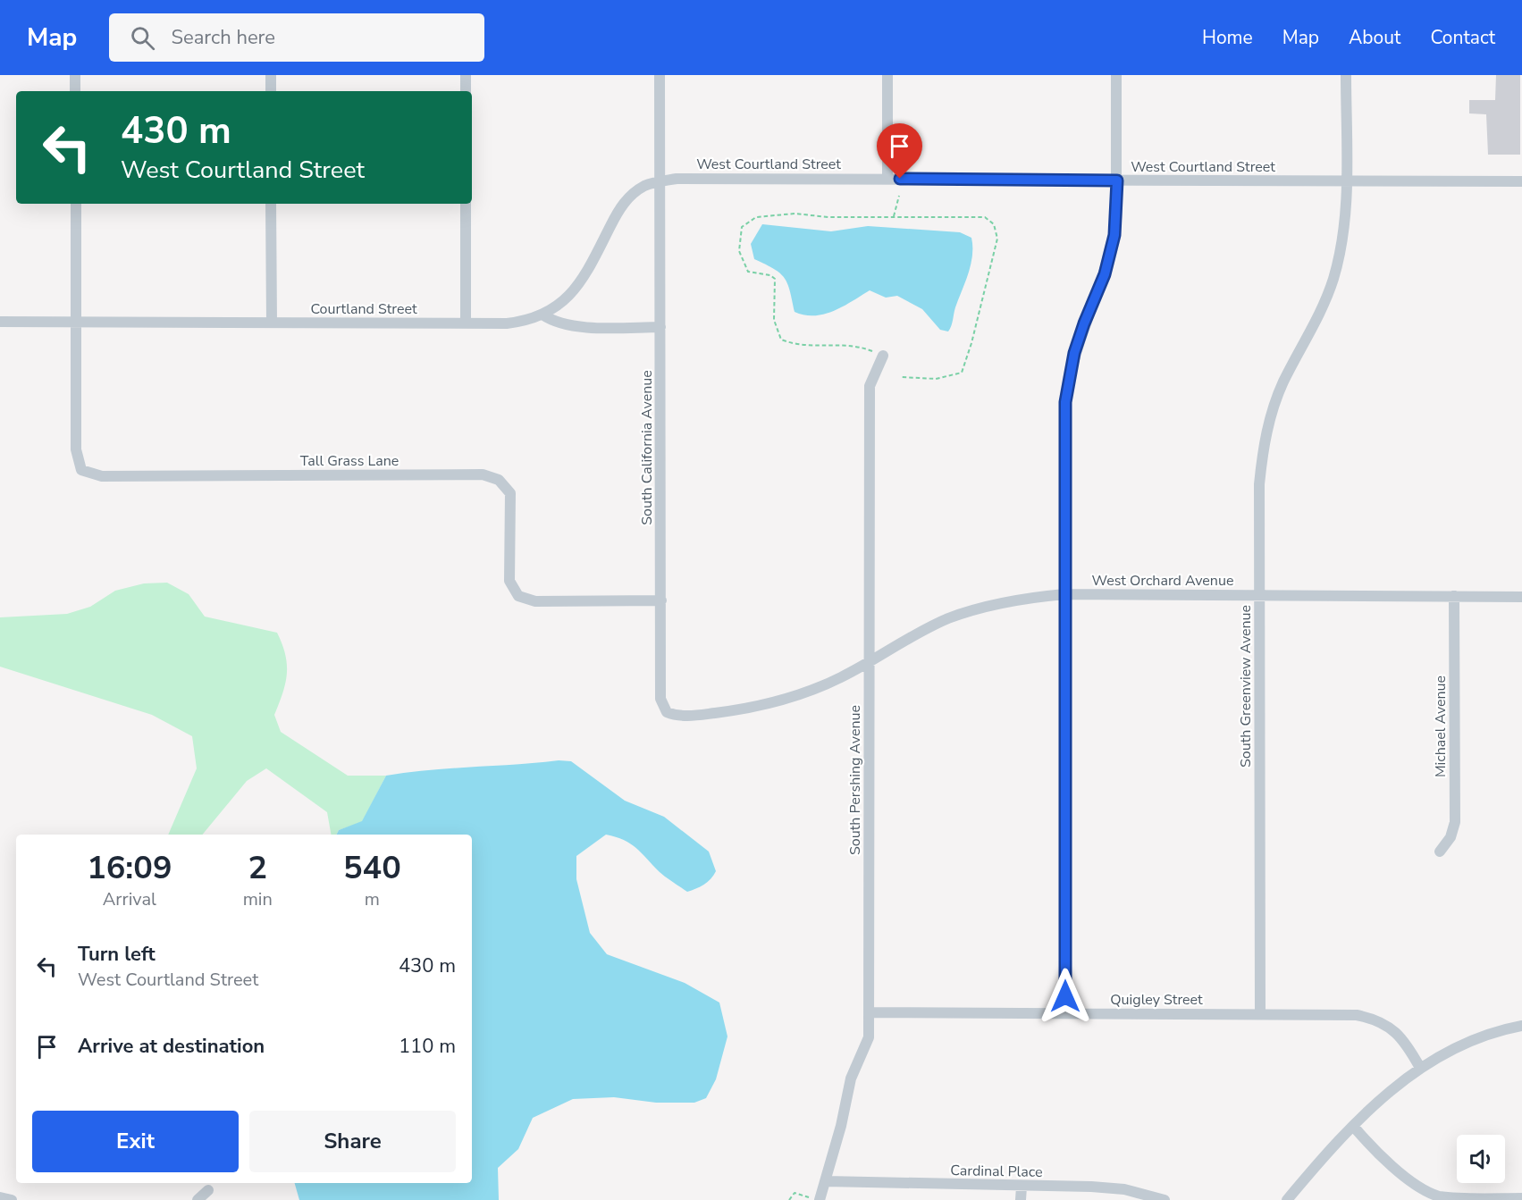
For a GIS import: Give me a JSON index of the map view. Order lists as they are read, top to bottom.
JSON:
{
  "streets": {
    "street": [
      "West Courtland Street",
      "Courtland Street",
      "South California Avenue",
      "Tall Grass Lane",
      "West Orchard Avenue",
      "South Greenview Avenue",
      "Michael Avenue",
      "South Pershing Avenue",
      "Quigley Street",
      "Cardinal Place"
    ]
  },
  "crossings": [
    ["West Courtland Street", "Courtland Street"],
    ["West Courtland Street", "South California Avenue"],
    ["West Courtland Street", "South Greenview Avenue"],
    ["Courtland Street", "South California Avenue"],
    ["Courtland Street", "Tall Grass Lane"],
    ["South California Avenue", "Tall Grass Lane"],
    ["South California Avenue", "West Orchard Avenue"],
    ["West Orchard Avenue", "South Greenview Avenue"],
    ["West Orchard Avenue", "Michael Avenue"],
    ["West Orchard Avenue", "South Pershing Avenue"],
    ["South Greenview Avenue", "Quigley Street"],
    ["South Pershing Avenue", "Quigley Street"],
    ["South Pershing Avenue", "Cardinal Place"]
  ],
  "page": {
    "header": "Map",
    "search": "Search here",
    "nav": [
      "Home",
      "Map",
      "About",
      "Contact"
    ],
    "turn": ["430 m", "West Courtland Street"],
    "eta": [
      "16:09",
      "Arrival",
      "2",
      "min",
      "540",
      "m"
    ],
    "list": [
      {
        "name": "Turn left",
        "note": "West Courtland Street",
        "value": "430 m"
      },
      {
        "name": "Arrive at destination",
        "value": "110 m"
      }
    ],
    "buttons": ["Exit", "Share"]
  }
}
